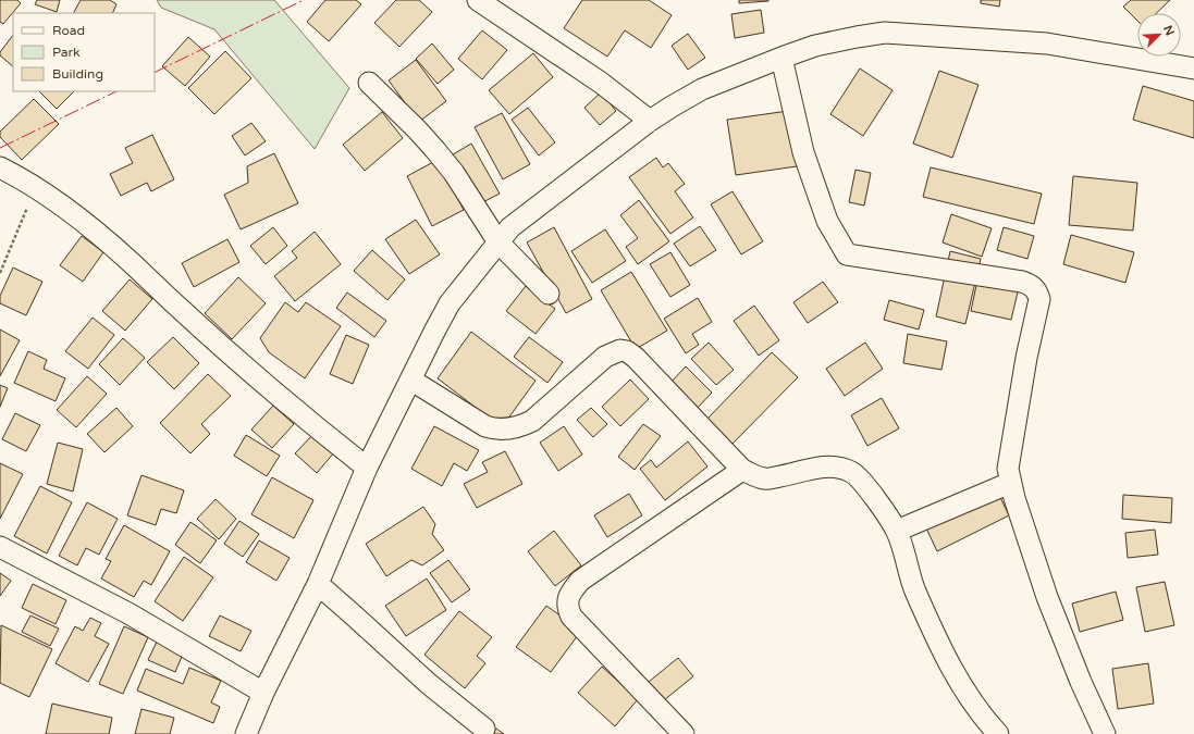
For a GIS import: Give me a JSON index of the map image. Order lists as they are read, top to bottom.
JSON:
{
  "legend": ["Road", "Park", "Building"],
  "north": "top right"
}
